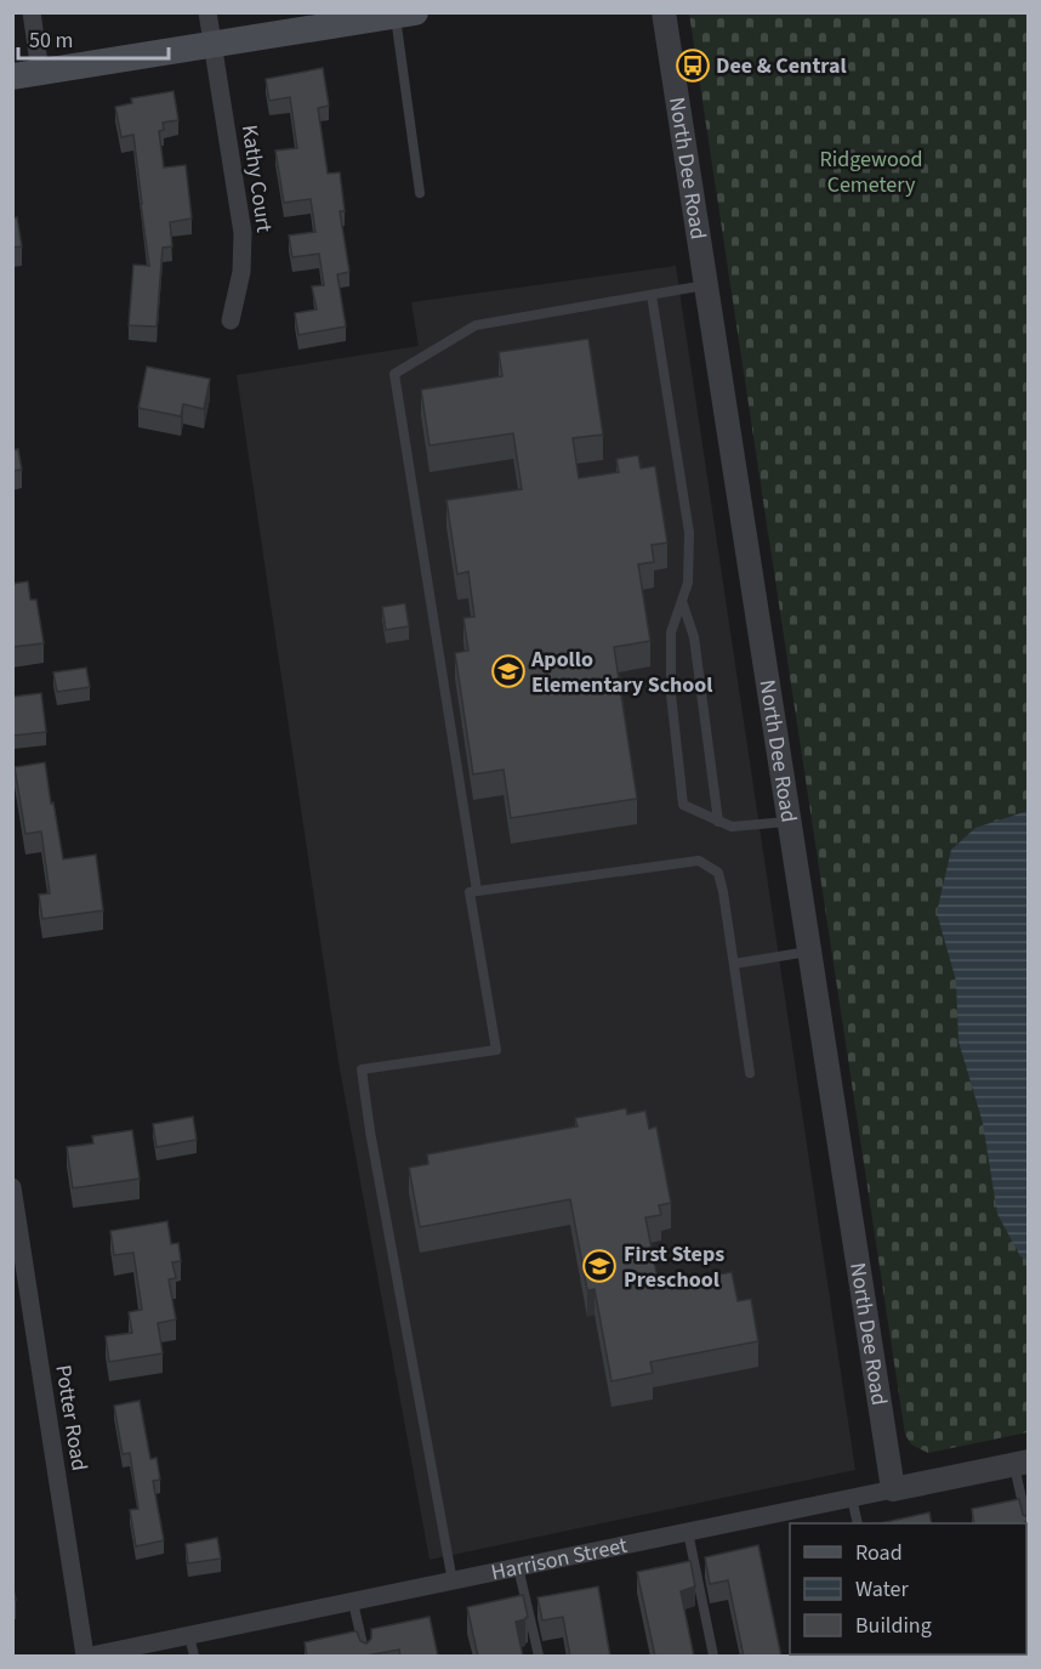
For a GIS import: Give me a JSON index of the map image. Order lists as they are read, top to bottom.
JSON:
{
  "streets": {
    "street": [
      "North Dee Road",
      "Kathy Court",
      "Potter Road",
      "Harrison Street"
    ]
  },
  "crossings": [
    ["North Dee Road", "Harrison Street"]
  ],
  "parks": ["Ridgewood Cemetery"],
  "places": {
    "bus stop": ["Dee & Central"],
    "school or university": ["Apollo Elementary School", "First Steps Preschool"]
  },
  "legend": ["Road", "Water", "Building"],
  "scale_bar": "50 m"
}
